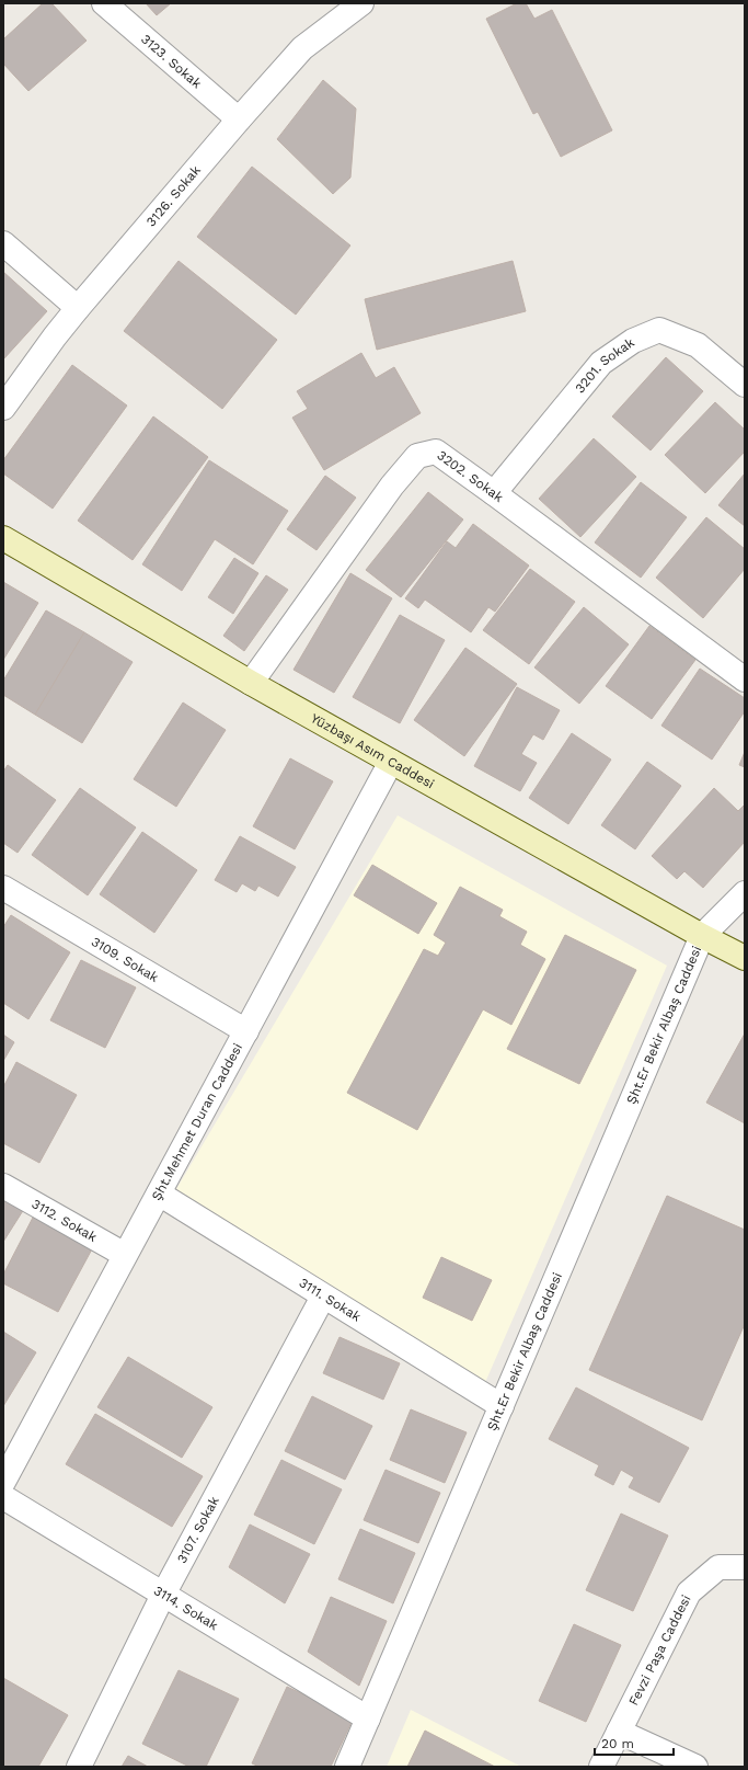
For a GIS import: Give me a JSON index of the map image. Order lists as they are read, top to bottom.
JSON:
{
  "streets": {
    "main road": ["Yüzbaşı Asım Caddesi"],
    "street": [
      "3123. Sokak",
      "3126. Sokak",
      "3201. Sokak",
      "3202. Sokak",
      "3109. Sokak",
      "Şht.Er Bekir Albaş Caddesi",
      "Şht.Mehmet Duran Caddesi",
      "3112. Sokak",
      "3111. Sokak",
      "3107. Sokak",
      "3114. Sokak",
      "Fevzi Paşa Caddesi"
    ]
  },
  "crossings": [
    ["3123. Sokak", "3126. Sokak"],
    ["3201. Sokak", "3202. Sokak"],
    ["3202. Sokak", "Yüzbaşı Asım Caddesi"],
    ["Yüzbaşı Asım Caddesi", "Şht.Er Bekir Albaş Caddesi"],
    ["Yüzbaşı Asım Caddesi", "Şht.Mehmet Duran Caddesi"],
    ["3109. Sokak", "Şht.Mehmet Duran Caddesi"],
    ["Şht.Er Bekir Albaş Caddesi", "3111. Sokak"],
    ["Şht.Er Bekir Albaş Caddesi", "3114. Sokak"],
    ["Şht.Mehmet Duran Caddesi", "3112. Sokak"],
    ["Şht.Mehmet Duran Caddesi", "3111. Sokak"],
    ["3111. Sokak", "3107. Sokak"],
    ["3107. Sokak", "3114. Sokak"]
  ],
  "scale_bar": "20 m"
}
